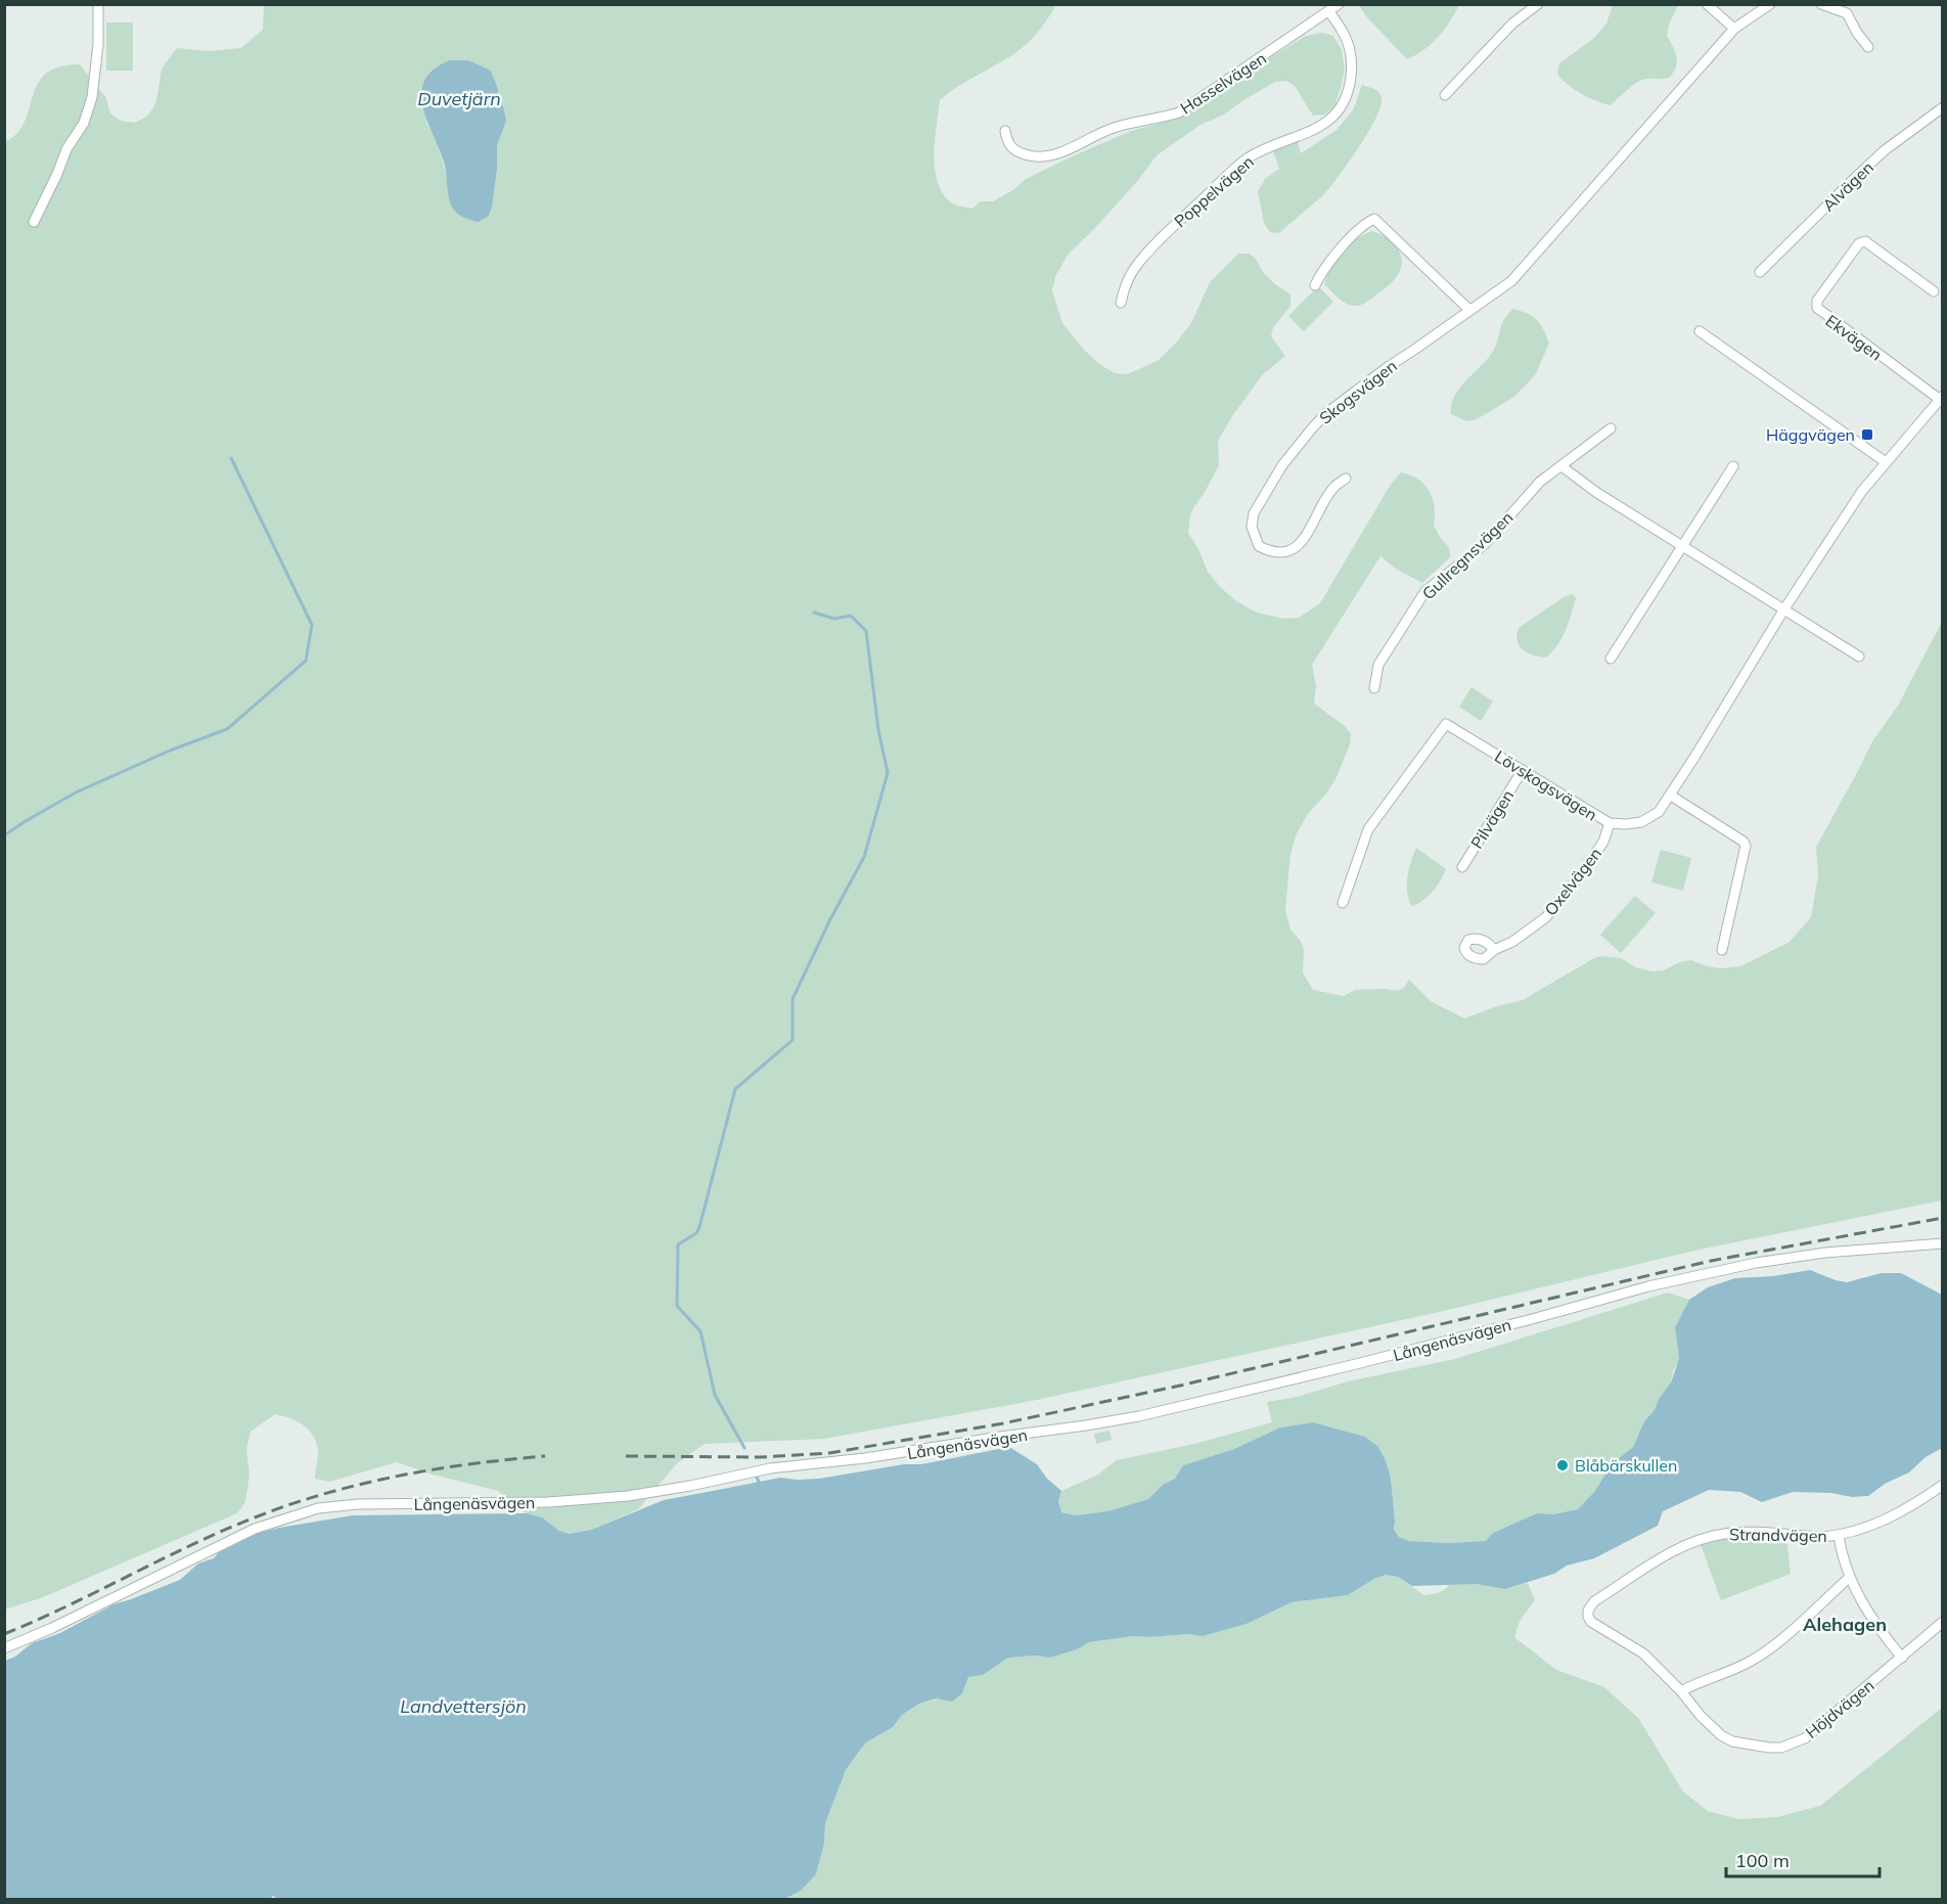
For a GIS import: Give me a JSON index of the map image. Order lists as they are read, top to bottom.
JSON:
{
  "streets": {
    "street": [
      "Hasselvägen",
      "Alvägen",
      "Poppelvägen",
      "Ekvägen",
      "Skogsvägen",
      "Gullregnsvägen",
      "Lövskogsvägen",
      "Pilvägen",
      "Oxelvägen",
      "Långenäsvägen",
      "Strandvägen",
      "Höjdvägen"
    ]
  },
  "crossings": [
    ["Hasselvägen", "Poppelvägen"],
    ["Ekvägen", "Lövskogsvägen"],
    ["Lövskogsvägen", "Pilvägen"],
    ["Lövskogsvägen", "Oxelvägen"],
    ["Strandvägen", "Höjdvägen"]
  ],
  "districts": ["Alehagen"],
  "water": ["Duvetjärn", "Landvettersjön"],
  "places": {
    "transit": ["Häggvägen"],
    "other": ["Blåbärskullen"]
  },
  "scale_bar": "100 m"
}
